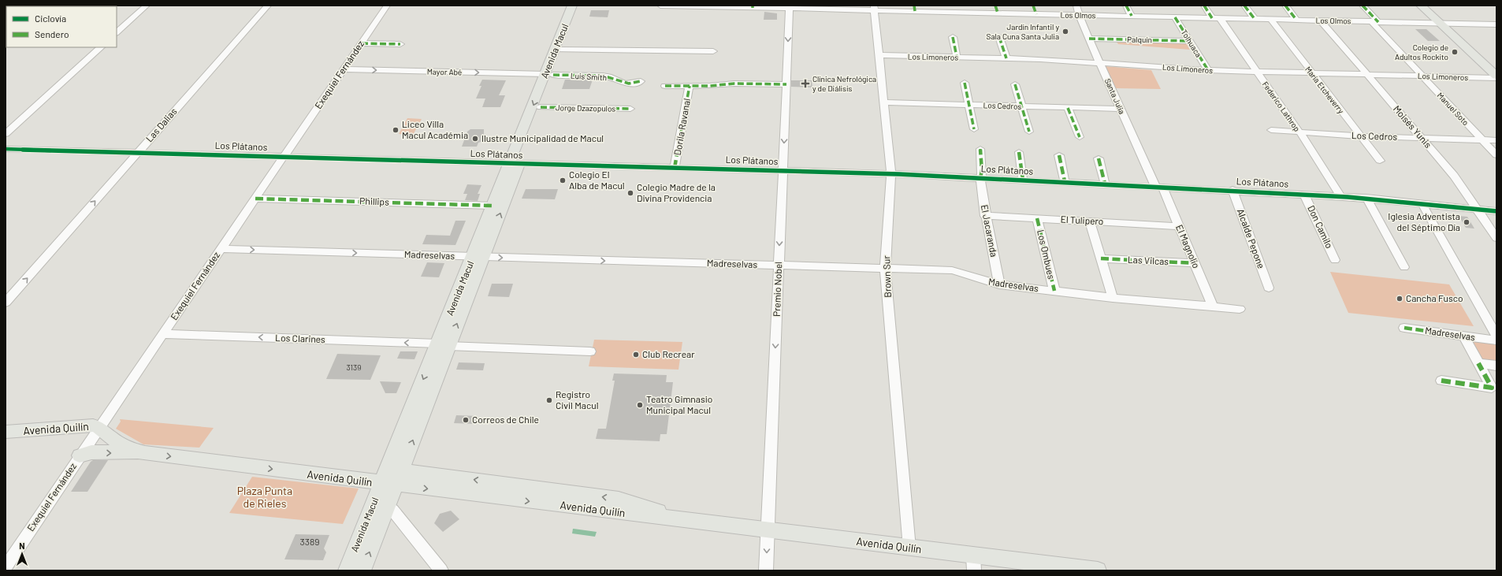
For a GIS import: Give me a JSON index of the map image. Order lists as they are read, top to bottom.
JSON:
{
  "streets": {
    "main road": ["Avenida Macul", "Avenida Quilín"],
    "street": [
      "Los Olmos",
      "Palquín",
      "Tolhuaca",
      "Los Limoneros",
      "Mayor Abé",
      "Exequiel Fernández",
      "Luis Smith",
      "María Etcheverry",
      "Santa Julia",
      "Los Cedros",
      "Federico Lathrop",
      "Jorge Dzazopulos",
      "Manuel Soto",
      "Las Dalias",
      "Dorila Ravanal",
      "Moisés Yunis",
      "Los Plátanos",
      "Phillips",
      "El Tulipero",
      "Don Camilo",
      "El Jacaranda",
      "Alcalde Pepone",
      "El Magnolio",
      "Los Ombues",
      "Madreselvas",
      "Las Vilcas",
      "Brown Sur",
      "Premio Nobel",
      "Los Clarines"
    ]
  },
  "crossings": [
    ["Los Olmos", "Tolhuaca"],
    ["Los Olmos", "María Etcheverry"],
    ["Los Olmos", "Santa Julia"],
    ["Los Olmos", "Federico Lathrop"],
    ["Los Olmos", "Manuel Soto"],
    ["Los Olmos", "Moisés Yunis"],
    ["Los Olmos", "Brown Sur"],
    ["Los Olmos", "Premio Nobel"],
    ["Palquín", "Tolhuaca"],
    ["Palquín", "Santa Julia"],
    ["Tolhuaca", "Los Limoneros"],
    ["Avenida Macul", "Mayor Abé"],
    ["Avenida Macul", "Luis Smith"],
    ["Avenida Macul", "Jorge Dzazopulos"],
    ["Avenida Macul", "Los Plátanos"],
    ["Avenida Macul", "Phillips"],
    ["Avenida Macul", "Madreselvas"],
    ["Avenida Macul", "Los Clarines"],
    ["Avenida Macul", "Avenida Quilín"],
    ["Los Limoneros", "María Etcheverry"],
    ["Los Limoneros", "Santa Julia"],
    ["Los Limoneros", "Federico Lathrop"],
    ["Los Limoneros", "Manuel Soto"],
    ["Los Limoneros", "Moisés Yunis"],
    ["Los Limoneros", "Brown Sur"],
    ["Mayor Abé", "Exequiel Fernández"],
    ["Mayor Abé", "Luis Smith"],
    ["Exequiel Fernández", "Los Plátanos"],
    ["Exequiel Fernández", "Phillips"],
    ["Exequiel Fernández", "Madreselvas"],
    ["Exequiel Fernández", "Los Clarines"],
    ["Exequiel Fernández", "Avenida Quilín"],
    ["María Etcheverry", "Los Cedros"],
    ["Santa Julia", "Los Cedros"],
    ["Santa Julia", "Los Plátanos"],
    ["Santa Julia", "El Magnolio"],
    ["Los Cedros", "Federico Lathrop"],
    ["Los Cedros", "Manuel Soto"],
    ["Los Cedros", "Moisés Yunis"],
    ["Los Cedros", "Brown Sur"],
    ["Federico Lathrop", "Los Plátanos"],
    ["Las Dalias", "Los Plátanos"],
    ["Dorila Ravanal", "Los Plátanos"],
    ["Moisés Yunis", "Los Plátanos"],
    ["Los Plátanos", "Don Camilo"],
    ["Los Plátanos", "El Jacaranda"],
    ["Los Plátanos", "Alcalde Pepone"],
    ["Los Plátanos", "El Magnolio"],
    ["Los Plátanos", "Brown Sur"],
    ["Los Plátanos", "Premio Nobel"],
    ["El Tulipero", "El Jacaranda"],
    ["El Tulipero", "El Magnolio"],
    ["El Tulipero", "Los Ombues"],
    ["El Jacaranda", "Madreselvas"],
    ["El Magnolio", "Madreselvas"],
    ["El Magnolio", "Las Vilcas"],
    ["Los Ombues", "Madreselvas"],
    ["Madreselvas", "Brown Sur"],
    ["Madreselvas", "Premio Nobel"],
    ["Brown Sur", "Avenida Quilín"],
    ["Premio Nobel", "Avenida Quilín"]
  ],
  "one_way": [
    "Mayor Abé",
    "Las Dalias",
    "Madreselvas",
    "Premio Nobel",
    "Los Clarines"
  ],
  "parks": ["Plaza Punta de Rieles"],
  "places": {
    "other": [
      "Jardín Infantil y Sala Cuna Santa Julia",
      "Colegio de Adultos Rockito",
      "Liceo Villa Macul Académia",
      "Ilustre Municipalidad de Macul",
      "Colegio El Alba de Macul",
      "Colegio Madre de la Divina Providencia",
      "Iglesia Adventista del Séptimo Día",
      "Cancha Fusco",
      "Club Recrear",
      "Registro Civil Macul",
      "Teatro Gimnasio Municipal Macul",
      "Correos de Chile"
    ],
    "health": ["Clínica Nefrológica y de Diálisis"]
  },
  "house_numbers": ["3139", "3389"],
  "legend": ["Ciclovía", "Sendero"],
  "north": "top"
}
